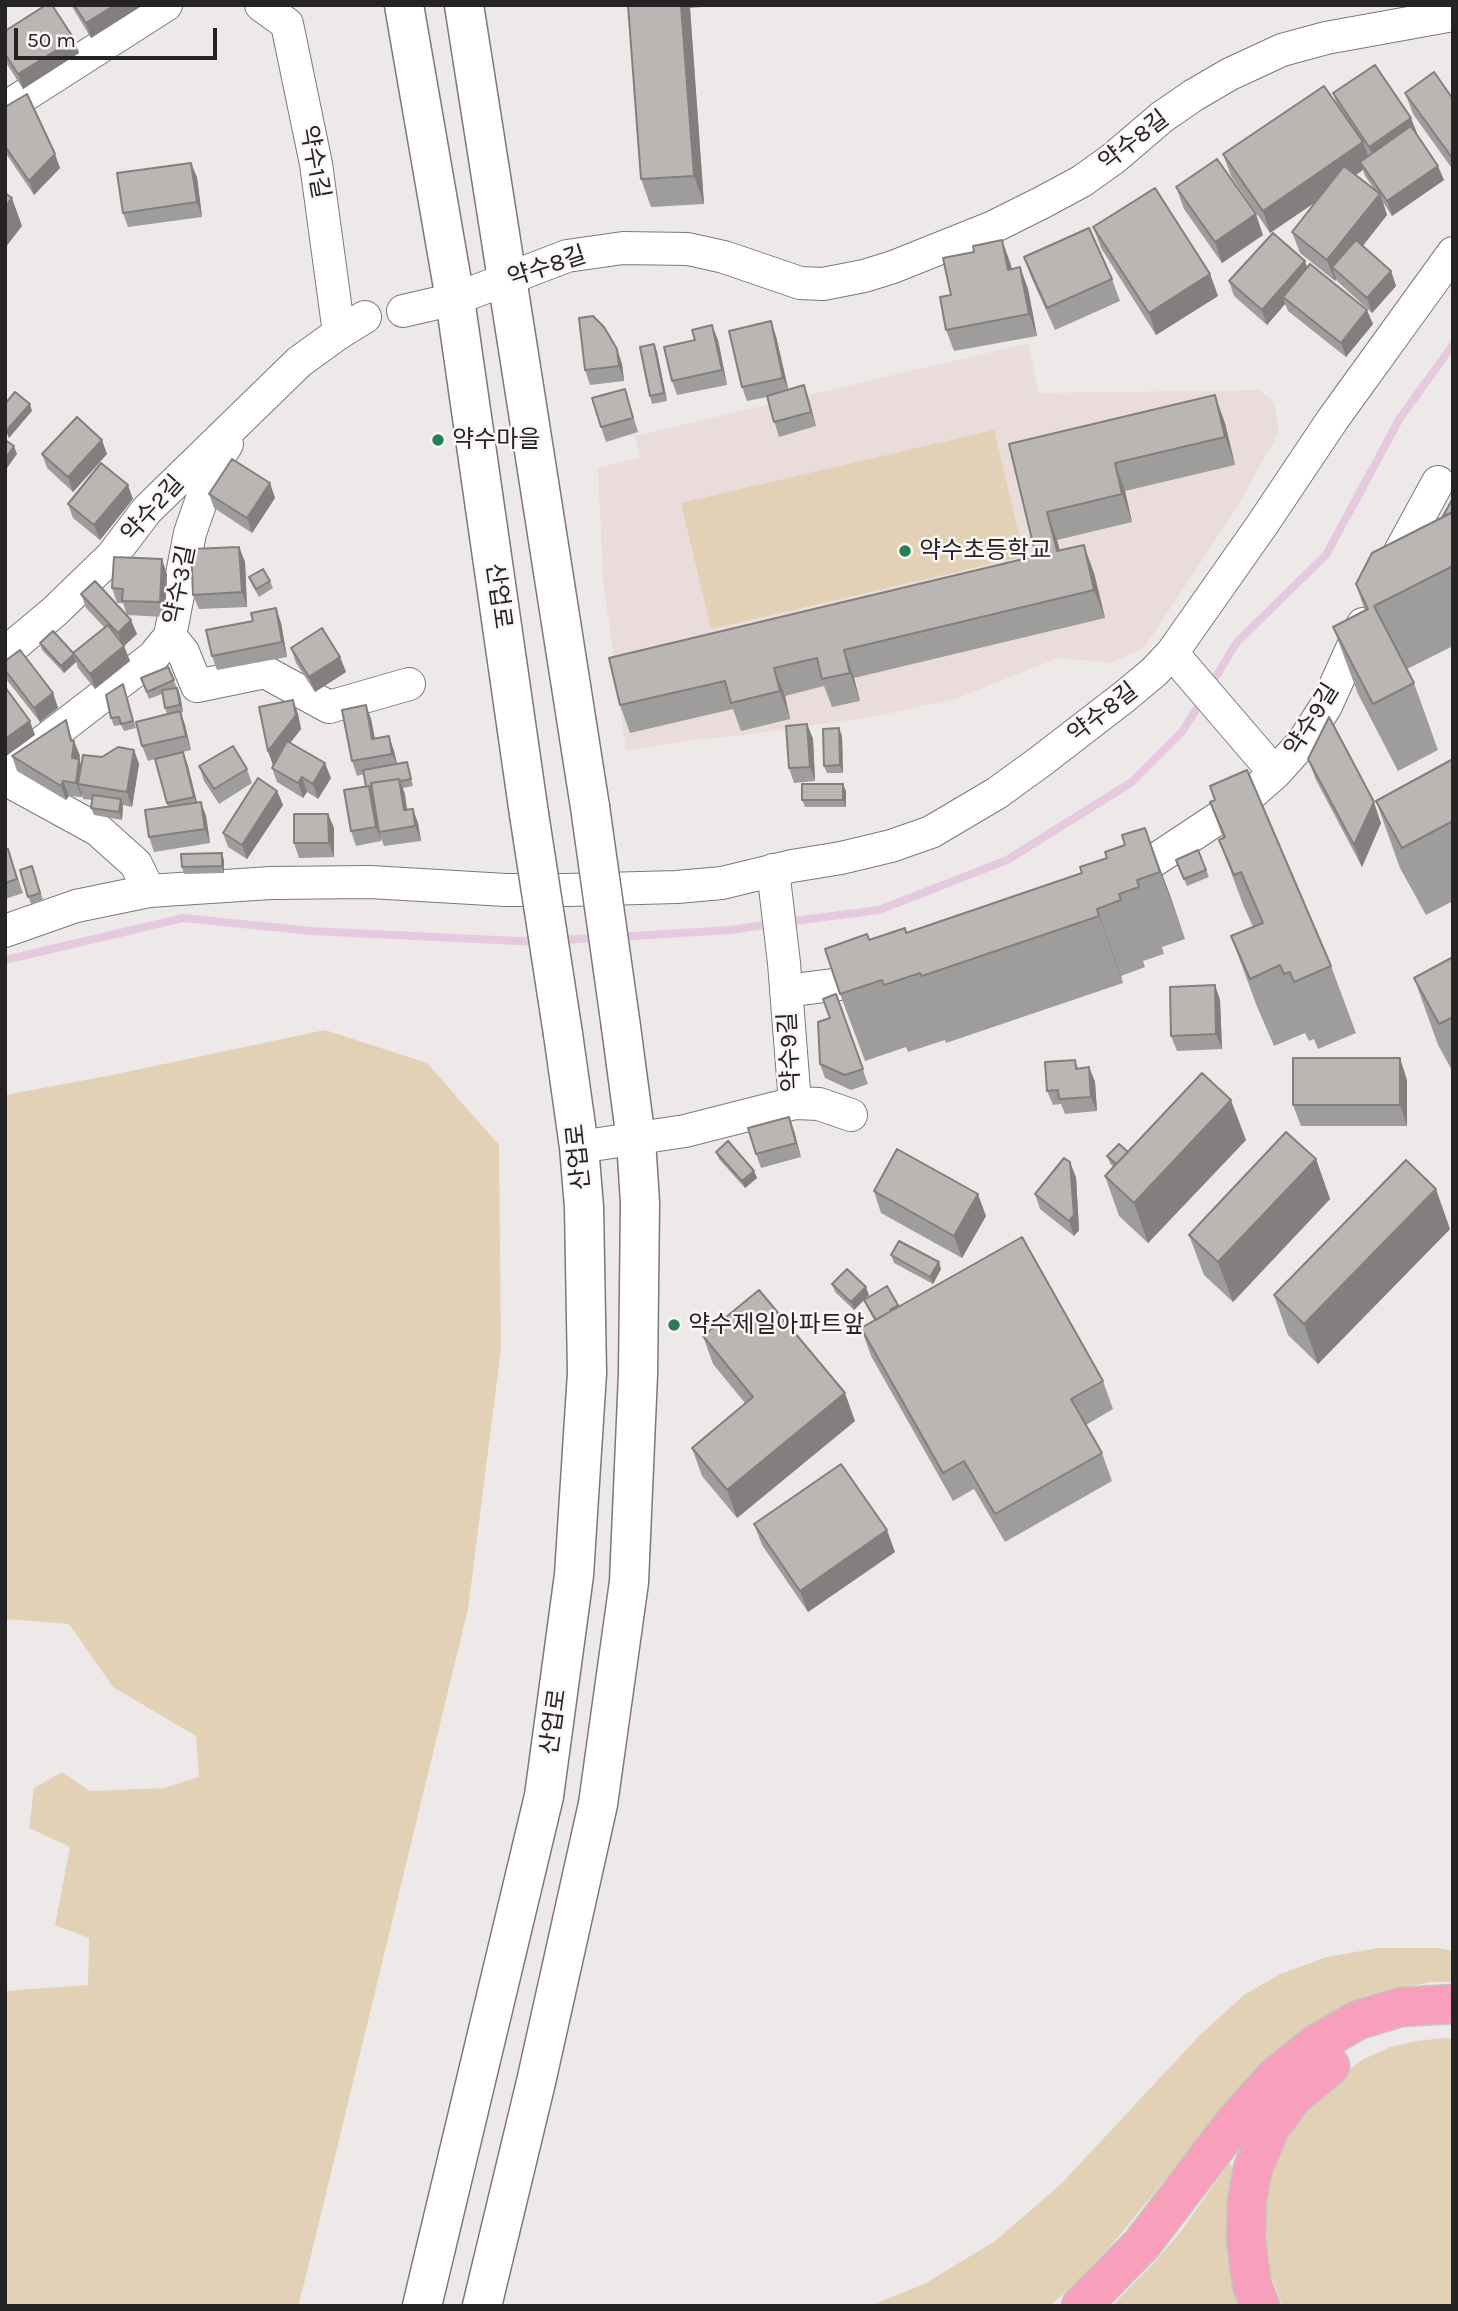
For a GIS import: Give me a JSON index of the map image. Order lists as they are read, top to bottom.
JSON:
{
  "streets": {
    "main road": ["산업로"],
    "street": [
      "약수8길",
      "약수1길",
      "약수2길",
      "약수3길",
      "약수9길"
    ]
  },
  "crossings": [
    ["약수8길", "산업로"],
    ["약수1길", "약수2길"],
    ["약수2길", "약수3길"],
    ["산업로", "약수9길"]
  ],
  "places": ["약수마을", "약수초등학교", "약수제일아파트앞"],
  "scale_bar": "50 m"
}
